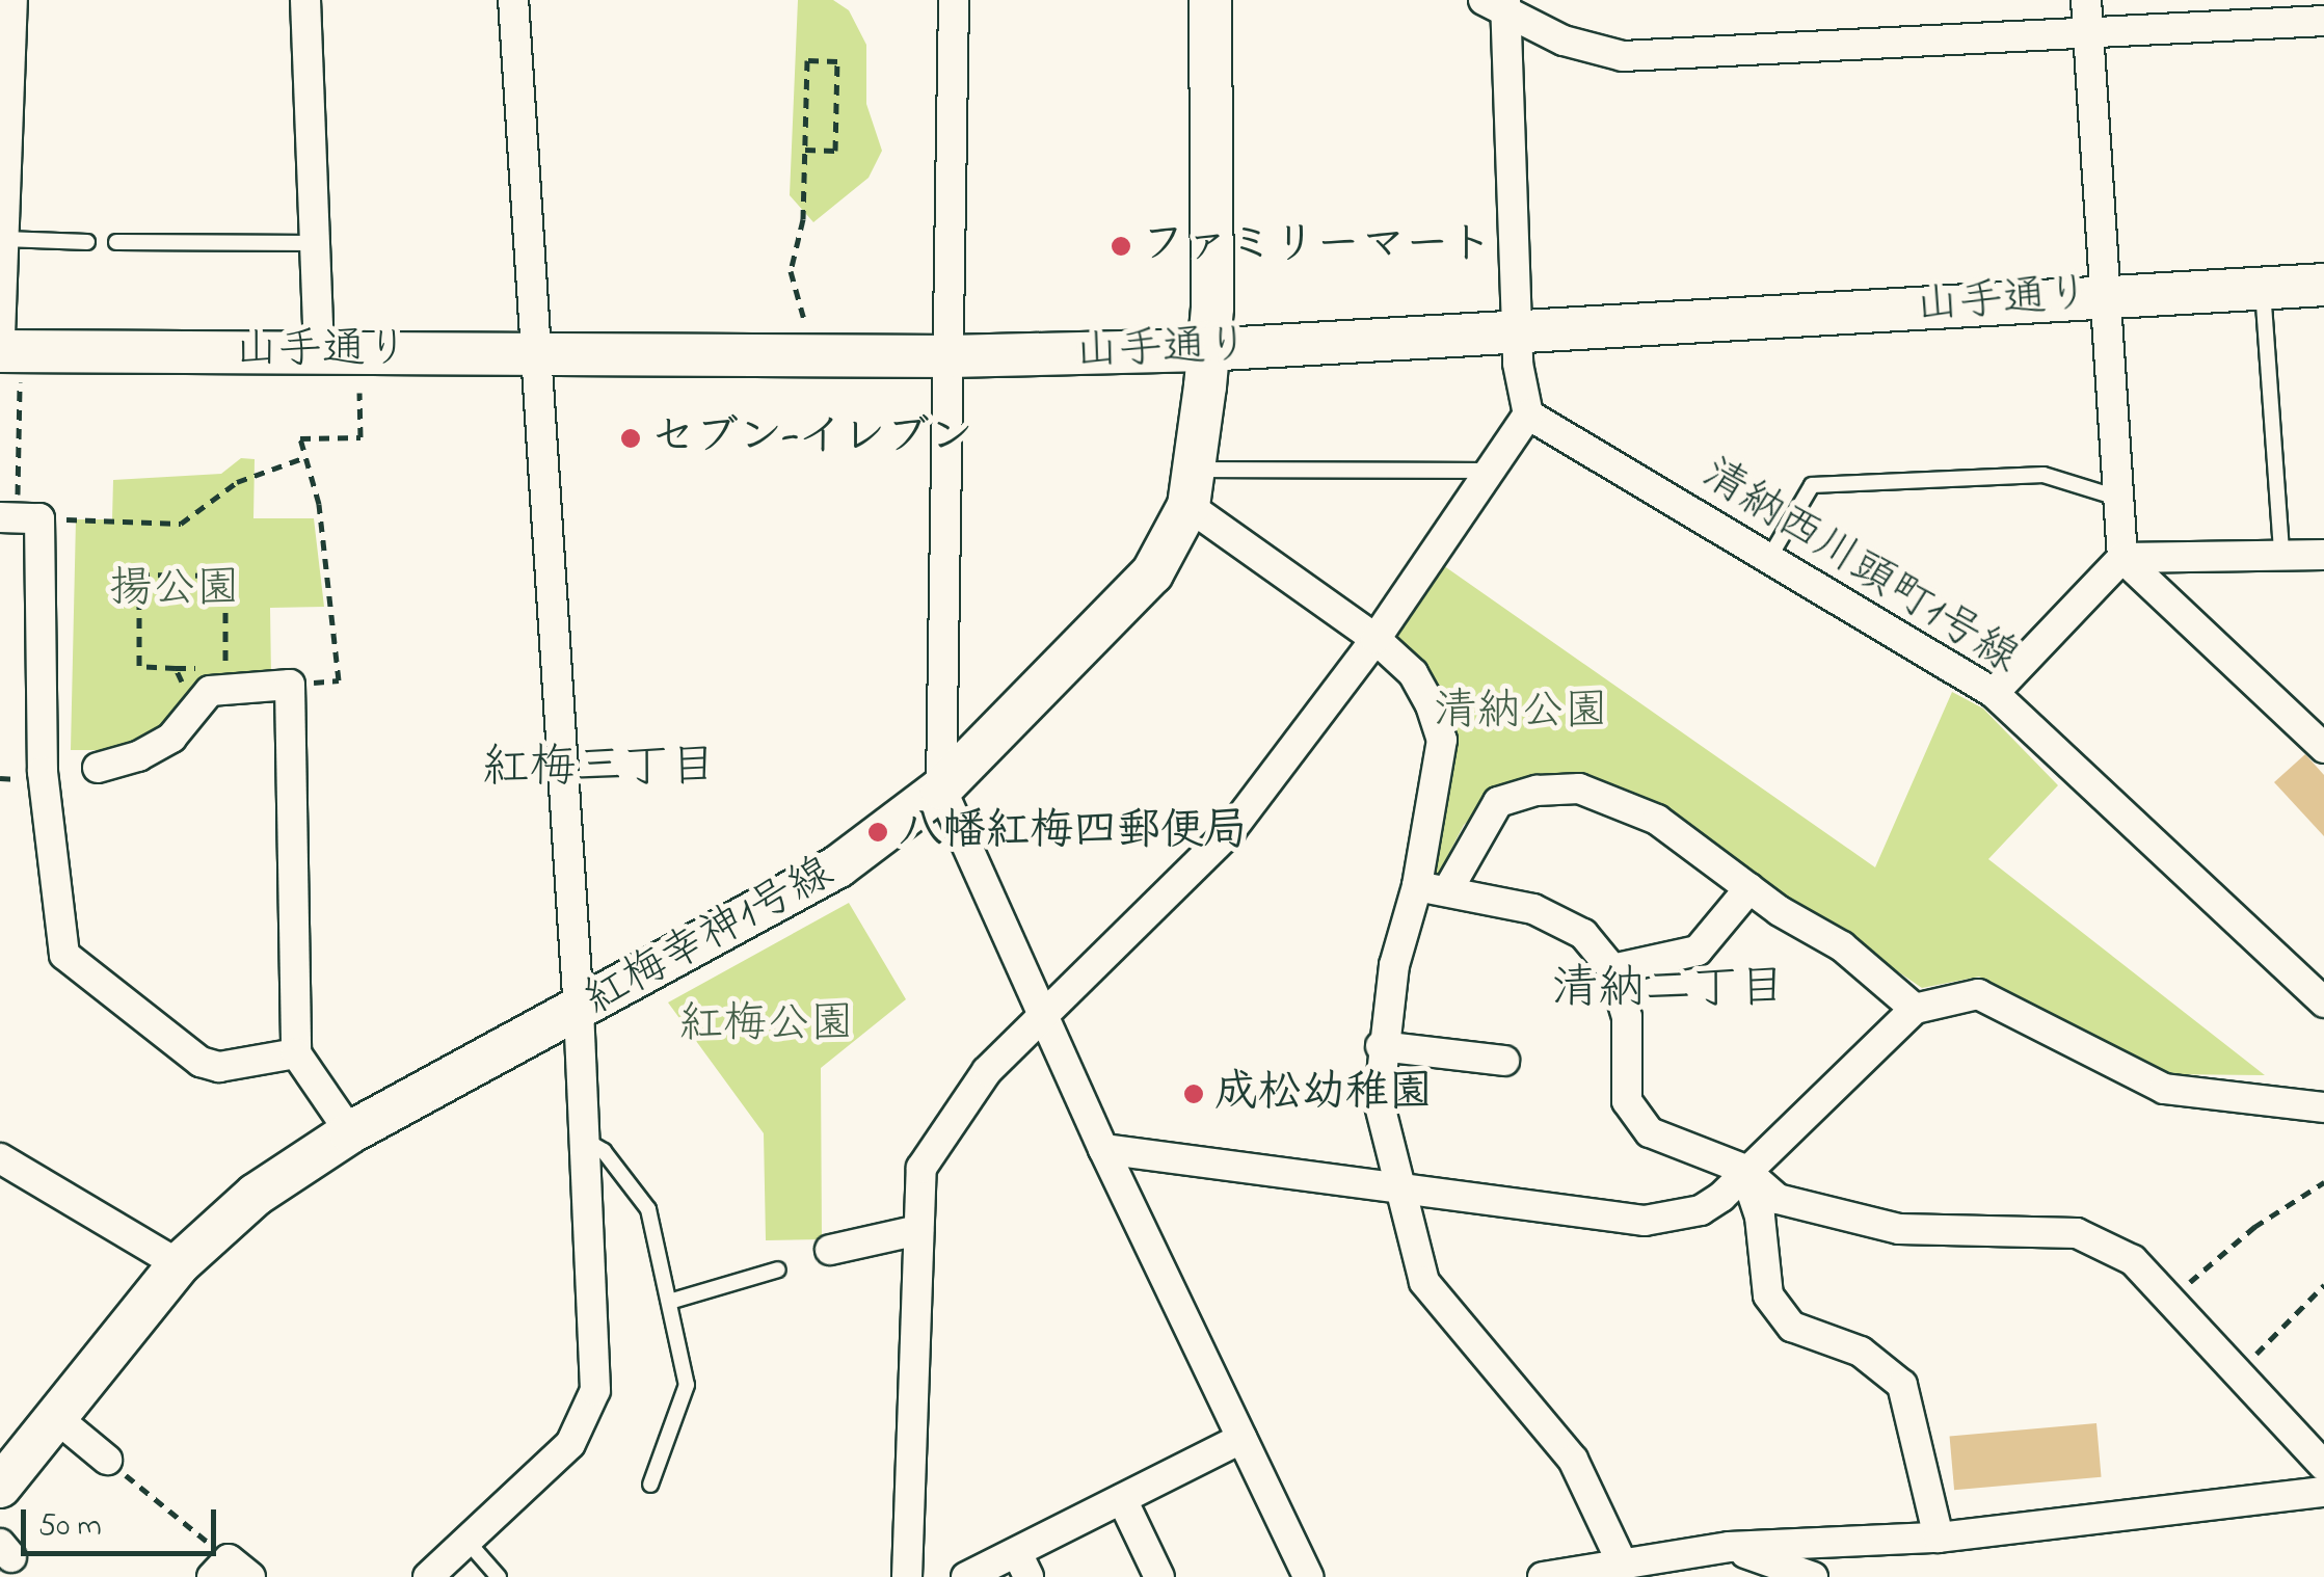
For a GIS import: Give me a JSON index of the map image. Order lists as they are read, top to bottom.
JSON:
{
  "streets": {
    "street": ["山手通り", "清納西川頭町1号線", "紅梅幸神1号線"]
  },
  "crossings": [
    ["山手通り", "紅梅幸神1号線"]
  ],
  "districts": ["紅梅三丁目", "清納二丁目"],
  "parks": ["揚公園", "清納公園", "紅梅公園"],
  "places": [
    "ファミリーマート",
    "セブン-イレブン",
    "八幡紅梅四郵便局",
    "成松幼稚園"
  ],
  "scale_bar": "50 m"
}
